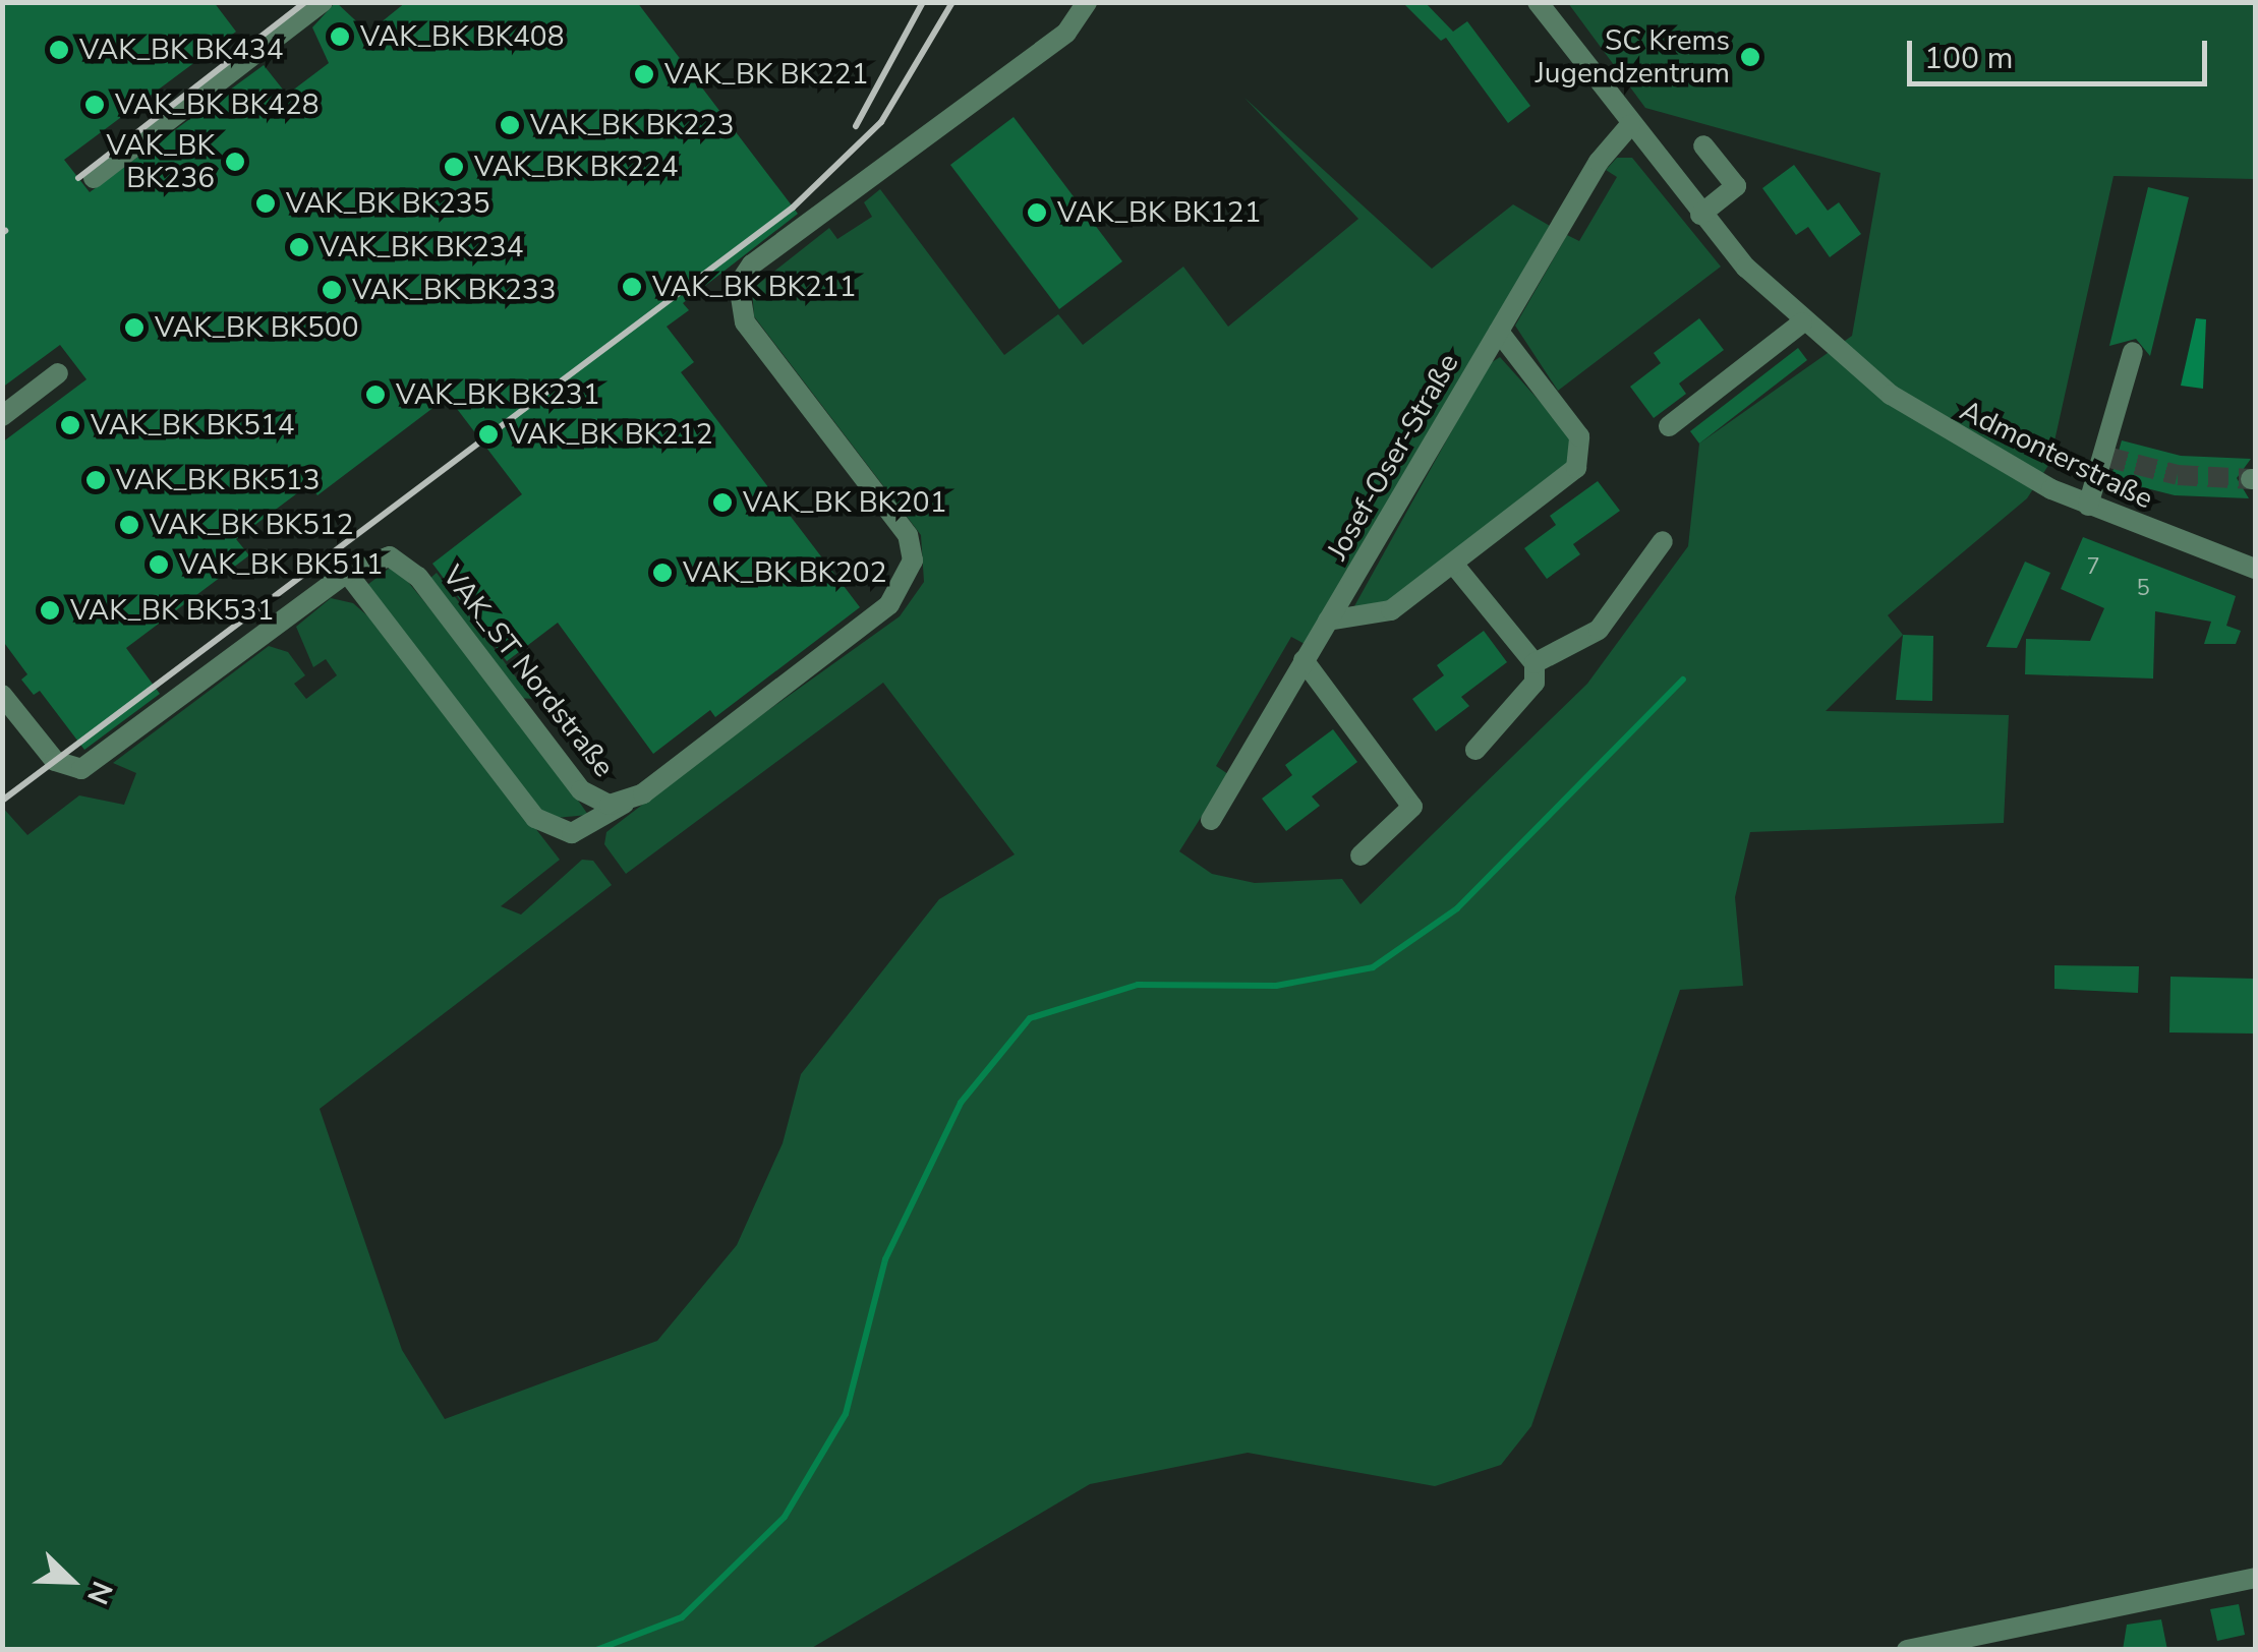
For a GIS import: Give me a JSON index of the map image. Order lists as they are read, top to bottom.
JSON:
{
  "streets": {
    "street": ["Admonterstraße", "Josef-Oser-Straße", "VAK_ST Nordstraße"]
  },
  "crossings": [
    ["Admonterstraße", "Josef-Oser-Straße"]
  ],
  "places": [
    "VAK_BK BK408",
    "VAK_BK BK434",
    "SC Krems Jugendzentrum",
    "VAK_BK BK221",
    "VAK_BK BK428",
    "VAK_BK BK223",
    "VAK_BK BK236",
    "VAK_BK BK224",
    "VAK_BK BK235",
    "VAK_BK BK121",
    "VAK_BK BK234",
    "VAK_BK BK211",
    "VAK_BK BK233",
    "VAK_BK BK500",
    "VAK_BK BK231",
    "VAK_BK BK514",
    "VAK_BK BK212",
    "VAK_BK BK513",
    "VAK_BK BK201",
    "VAK_BK BK512",
    "VAK_BK BK511",
    "VAK_BK BK202",
    "VAK_BK BK531"
  ],
  "house_numbers": ["7", "5"],
  "scale_bar": "100 m",
  "north": "bottom right"
}
